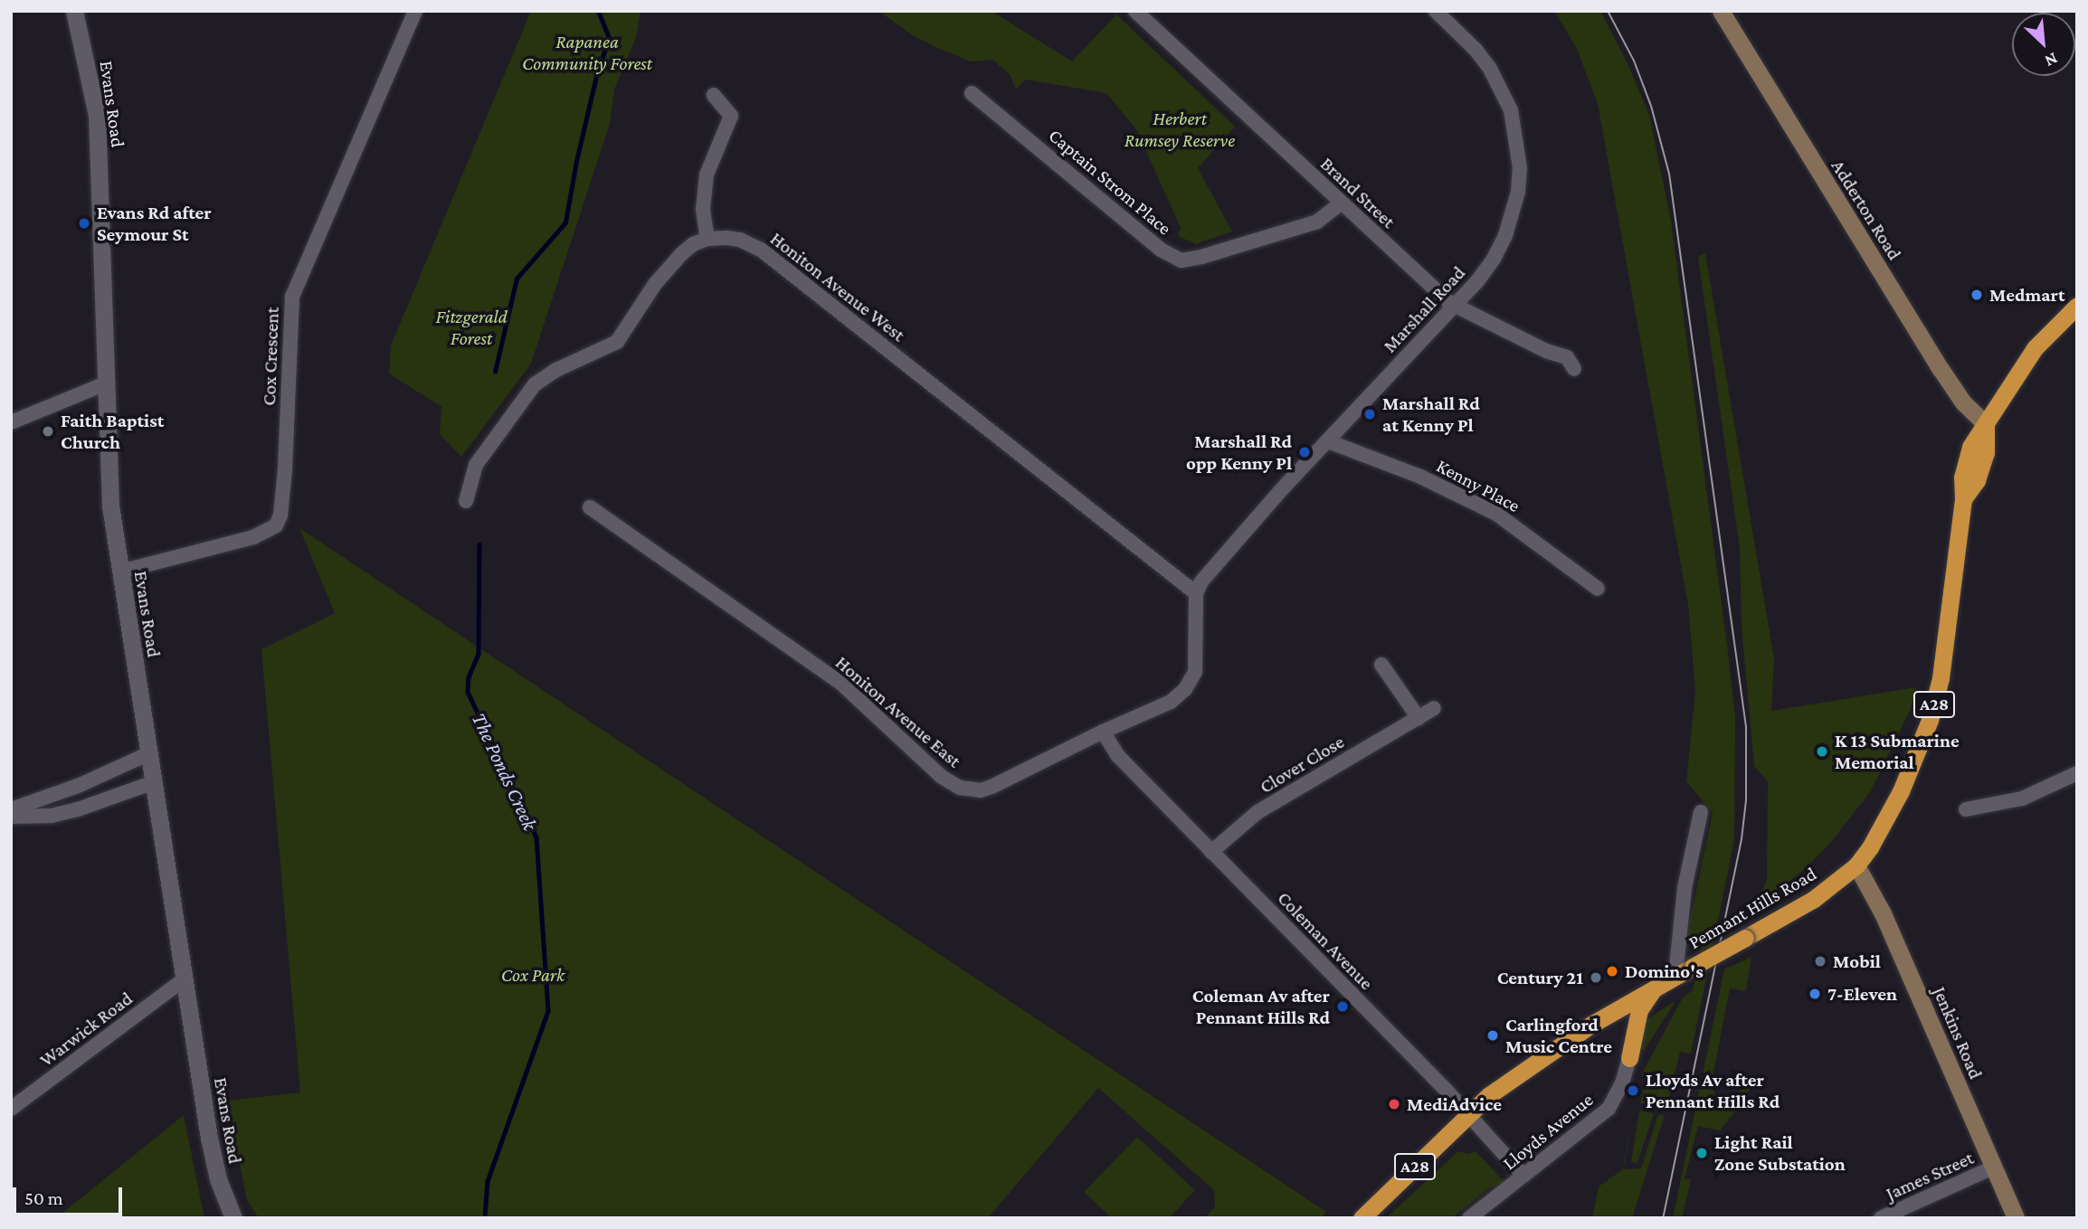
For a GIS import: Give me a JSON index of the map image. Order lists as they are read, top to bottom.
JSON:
{
  "streets": {
    "highway": ["A28", "Pennant Hills Road"],
    "main road": ["Adderton Road", "Jenkins Road"],
    "street": [
      "Evans Road",
      "Captain Strom Place",
      "Brand Street",
      "Honiton Avenue West",
      "Marshall Road",
      "Cox Crescent",
      "Kenny Place",
      "Honiton Avenue East",
      "Clover Close",
      "Coleman Avenue",
      "Warwick Road",
      "Lloyds Avenue",
      "James Street"
    ]
  },
  "crossings": [
    ["Evans Road", "Cox Crescent"],
    ["Evans Road", "Warwick Road"],
    ["Captain Strom Place", "Brand Street"],
    ["Brand Street", "Marshall Road"],
    ["Adderton Road", "Pennant Hills Road"],
    ["Honiton Avenue West", "Marshall Road"],
    ["Honiton Avenue West", "Honiton Avenue East"],
    ["Marshall Road", "Kenny Place"],
    ["Marshall Road", "Honiton Avenue East"],
    ["Honiton Avenue East", "Coleman Avenue"],
    ["Clover Close", "Coleman Avenue"],
    ["Pennant Hills Road", "Coleman Avenue"],
    ["Pennant Hills Road", "Jenkins Road"],
    ["Coleman Avenue", "Lloyds Avenue"],
    ["Jenkins Road", "James Street"]
  ],
  "water": ["The Ponds Creek"],
  "parks": [
    "Rapanea Community Forest",
    "Herbert Rumsey Reserve",
    "Fitzgerald Forest",
    "Cox Park"
  ],
  "places": [
    "Evans Rd after Seymour St",
    "Medmart",
    "Marshall Rd at Kenny Pl",
    "Faith Baptist Church",
    "Marshall Rd opp Kenny Pl",
    "K 13 Submarine Memorial",
    "Mobil",
    "Domino's",
    "Century 21",
    "7-Eleven",
    "Coleman Av after Pennant Hills Rd",
    "Carlingford Music Centre",
    "Lloyds Av after Pennant Hills Rd",
    "MediAdvice",
    "Light Rail Zone Substation"
  ],
  "scale_bar": "50 m",
  "north": "bottom right"
}
